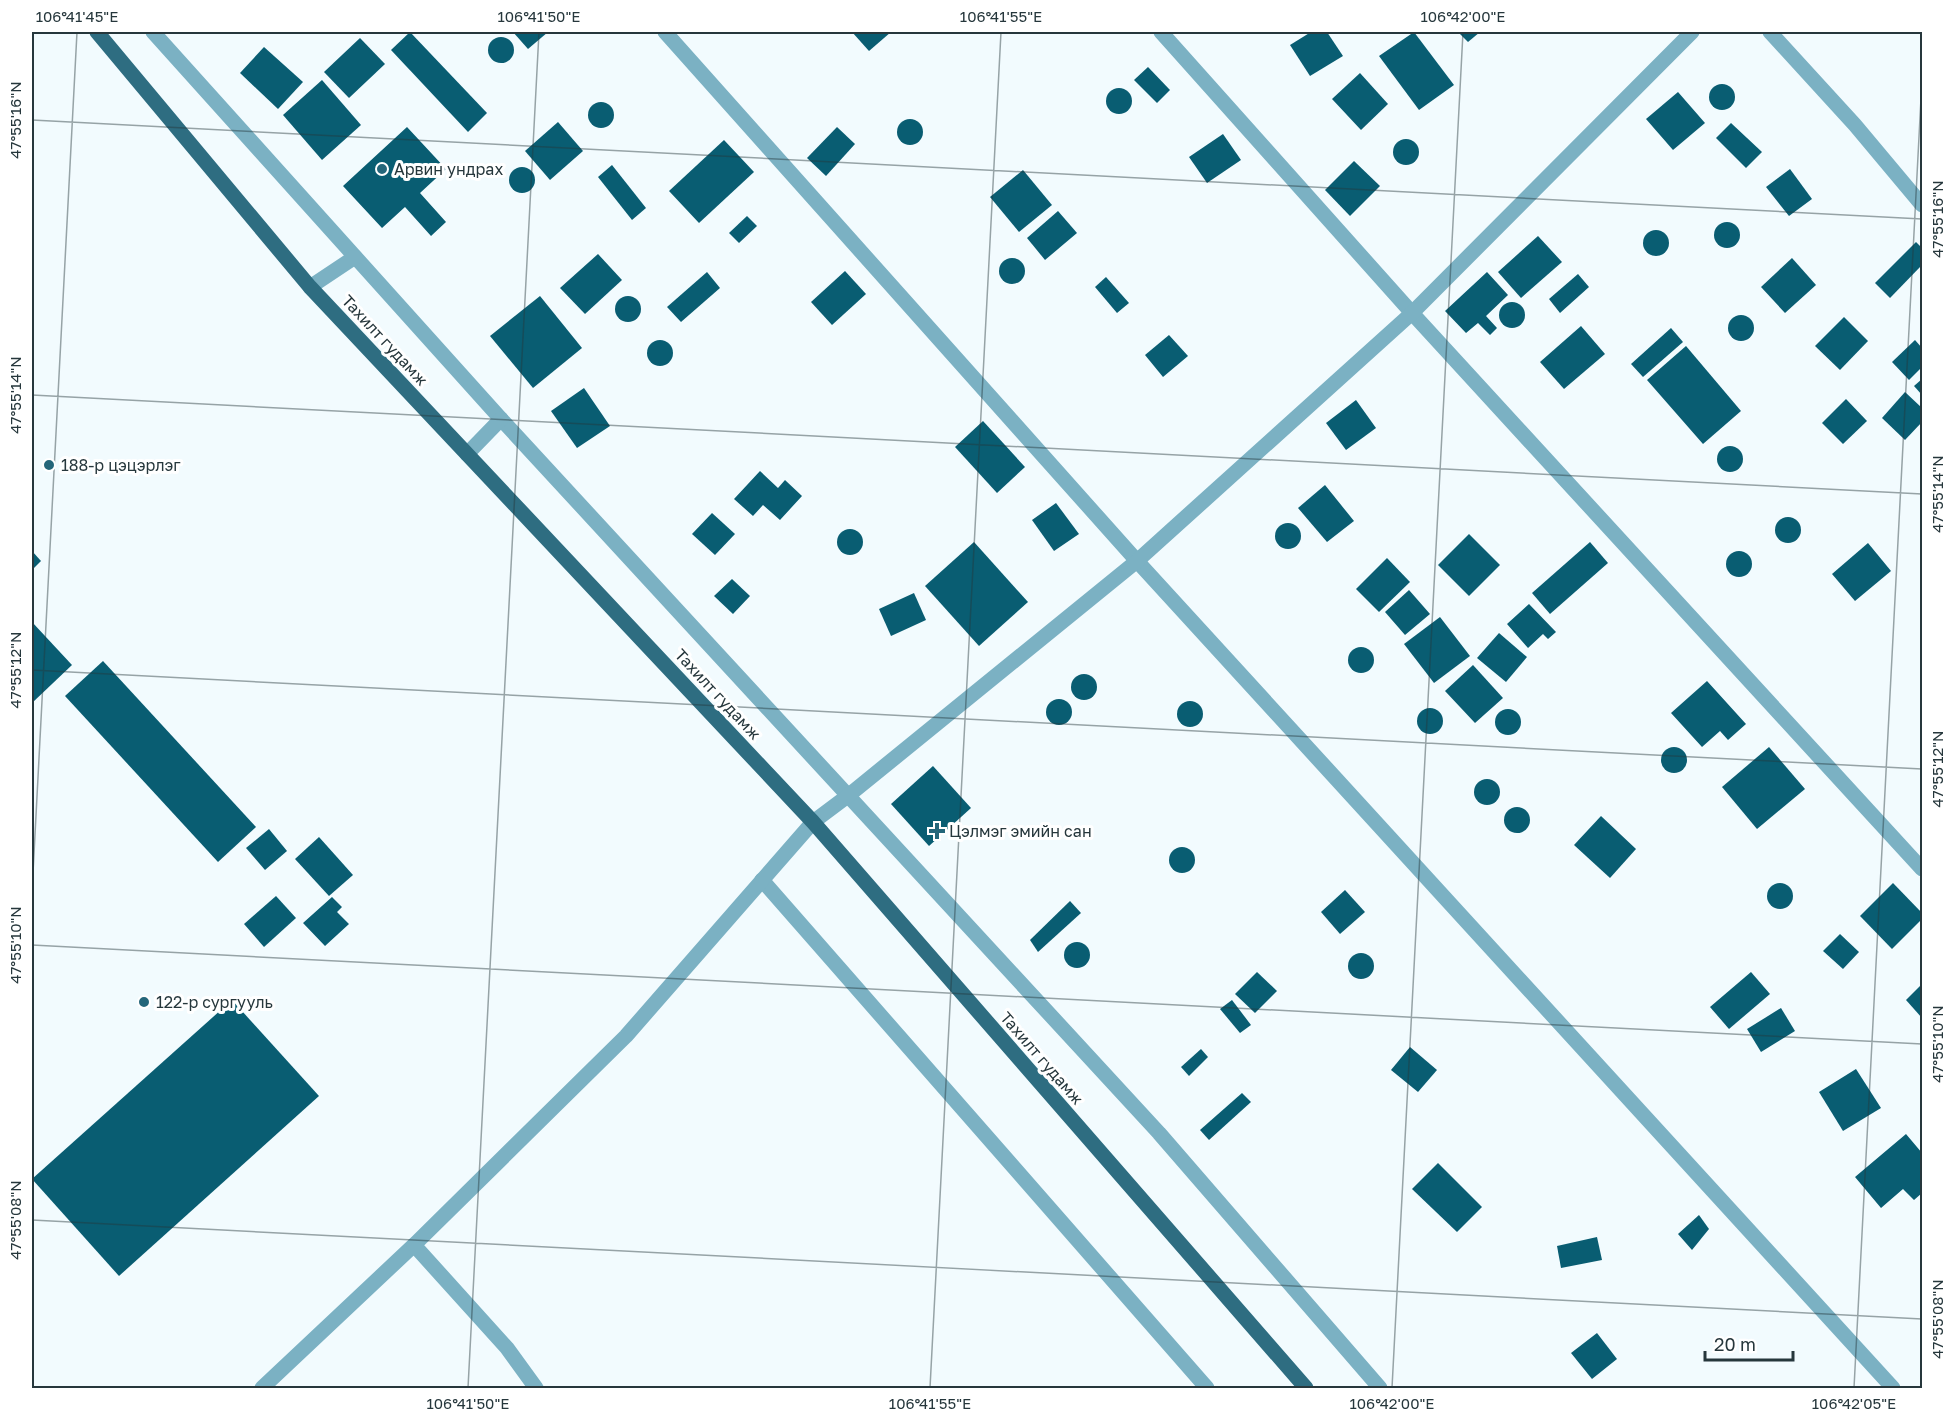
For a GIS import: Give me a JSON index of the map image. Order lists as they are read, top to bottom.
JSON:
{
  "streets": {
    "main road": ["Тахилт гудамж"]
  },
  "places": {
    "other": ["Арвин ундрах", "188-р цэцэрлэг", "122-р сургууль"],
    "health": ["Цэлмэг эмийн сан"]
  },
  "scale_bar": "20 m",
  "coordinates": [
    "106°41'45\"E",
    "106°41'50\"E",
    "106°41'55\"E",
    "106°42'00\"E",
    "47°55'16\"N",
    "47°55'14\"N",
    "47°55'12\"N",
    "47°55'10\"N",
    "47°55'08\"N",
    "106°42'05\"E"
  ]
}
